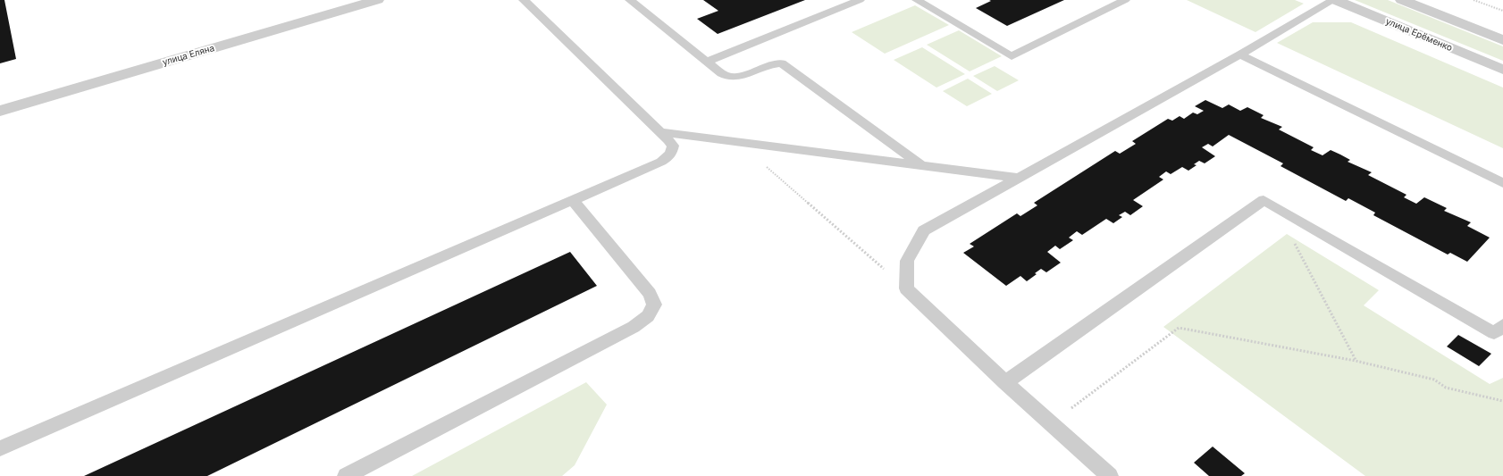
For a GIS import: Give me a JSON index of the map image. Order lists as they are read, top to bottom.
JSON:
{
  "streets": {
    "street": ["улица Ерёменко", "улица Еляна"]
  }
}
